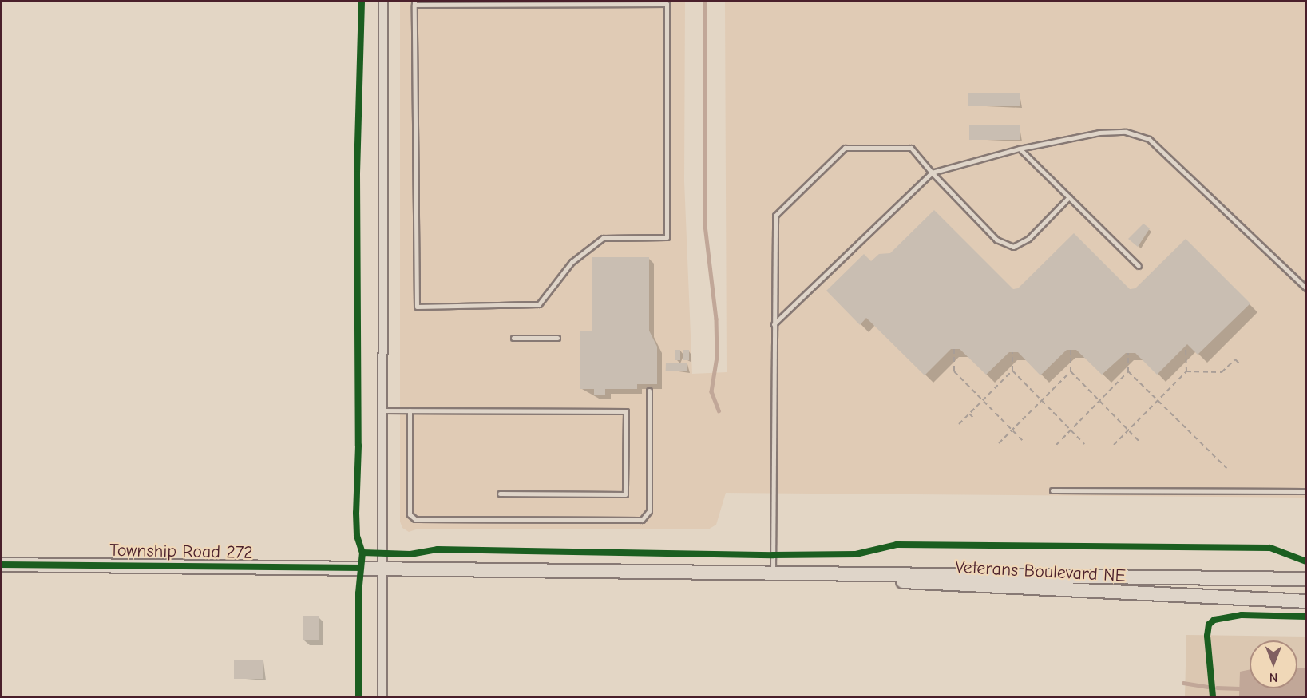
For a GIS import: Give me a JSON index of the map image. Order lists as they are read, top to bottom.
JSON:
{
  "streets": {
    "main road": ["Township Road 272", "Veterans Boulevard NE"]
  },
  "crossings": [
    ["Township Road 272", "Veterans Boulevard NE"]
  ],
  "north": "bottom"
}
